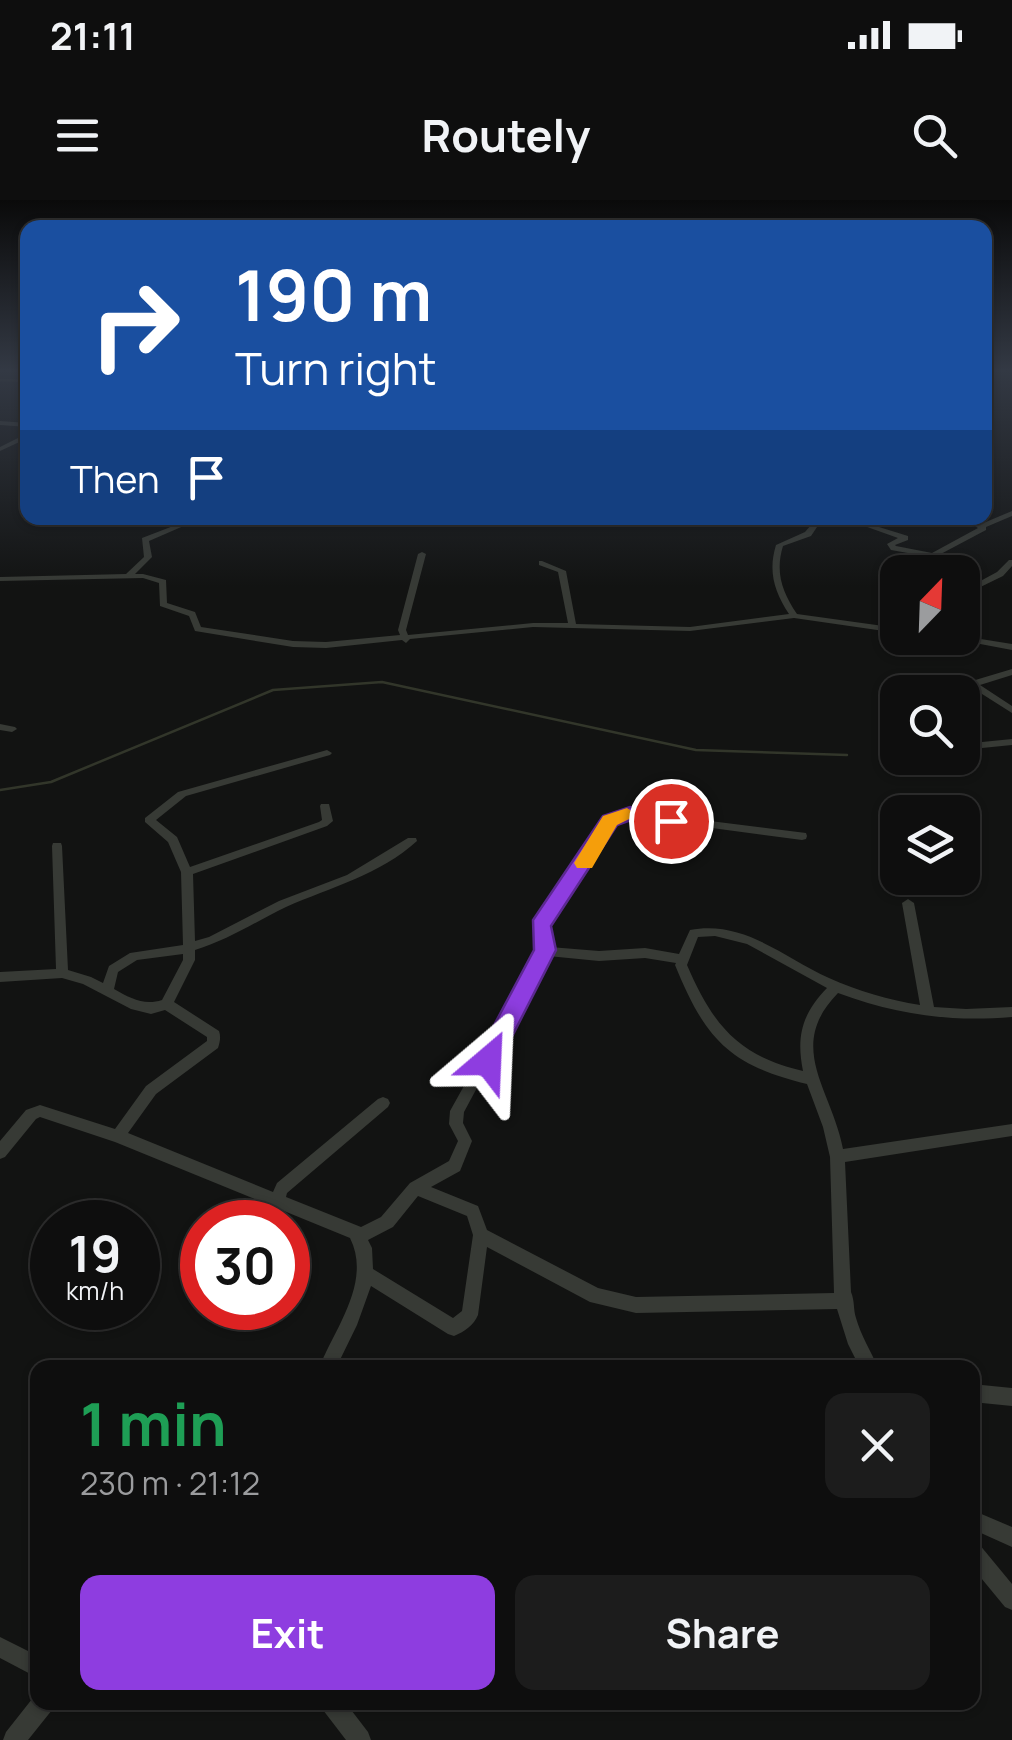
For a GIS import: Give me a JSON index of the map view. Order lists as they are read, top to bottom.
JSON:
{
  "north": "top right",
  "page": {
    "status": "21:11",
    "header": "Routely",
    "turn": ["190 m", "Turn right"],
    "then": "Then",
    "speed": "19 km/h",
    "limit": "30",
    "heading": ["1 min", "230 m · 21:12"],
    "buttons": ["Exit", "Share"]
  }
}
